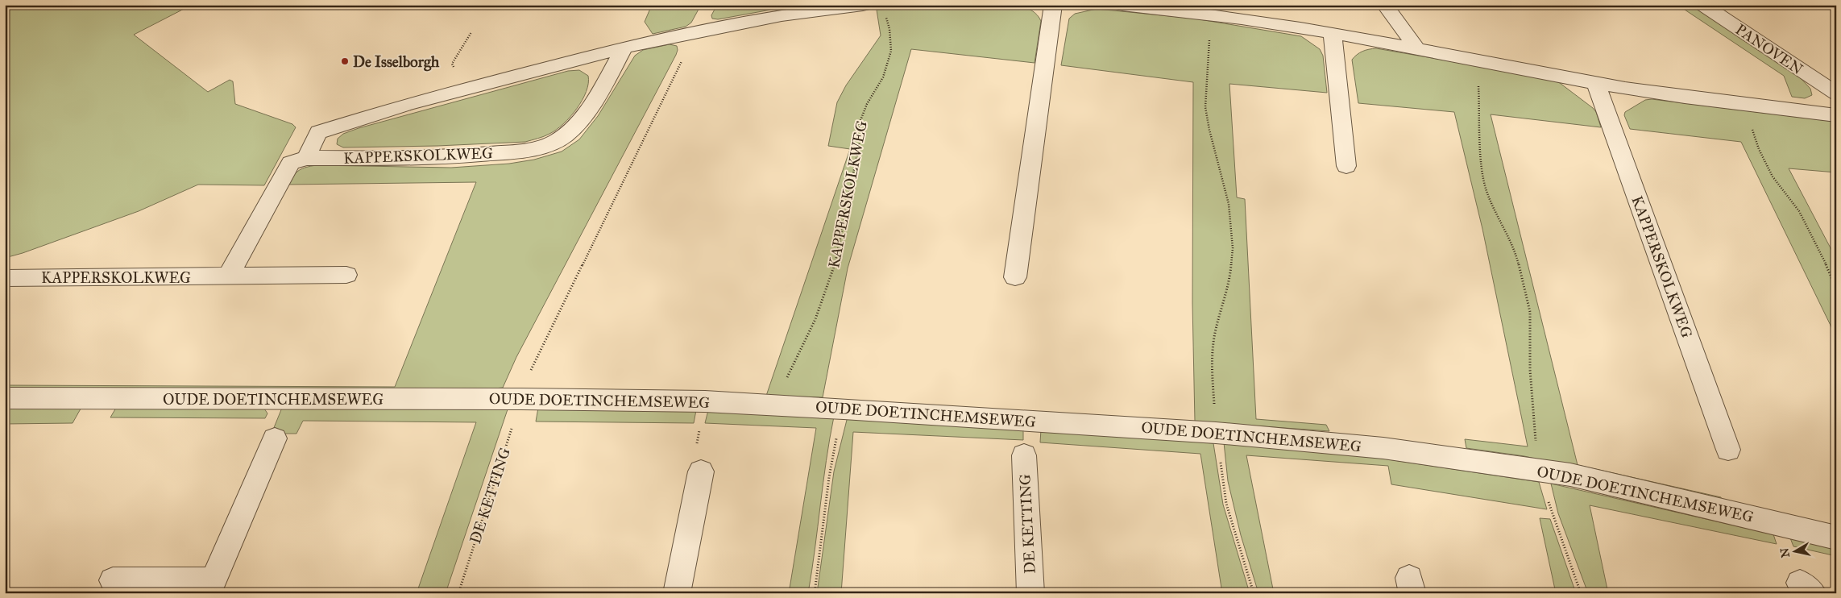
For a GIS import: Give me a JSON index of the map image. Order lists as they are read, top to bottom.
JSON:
{
  "streets": {
    "street": [
      "PANOVEN",
      "KAPPERSKOLKWEG",
      "OUDE DOETINCHEMSEWEG",
      "DE KETTING"
    ]
  },
  "crossings": [
    ["KAPPERSKOLKWEG", "OUDE DOETINCHEMSEWEG"],
    ["OUDE DOETINCHEMSEWEG", "DE KETTING"]
  ],
  "places": ["De Isselborgh"],
  "north": "left"
}
